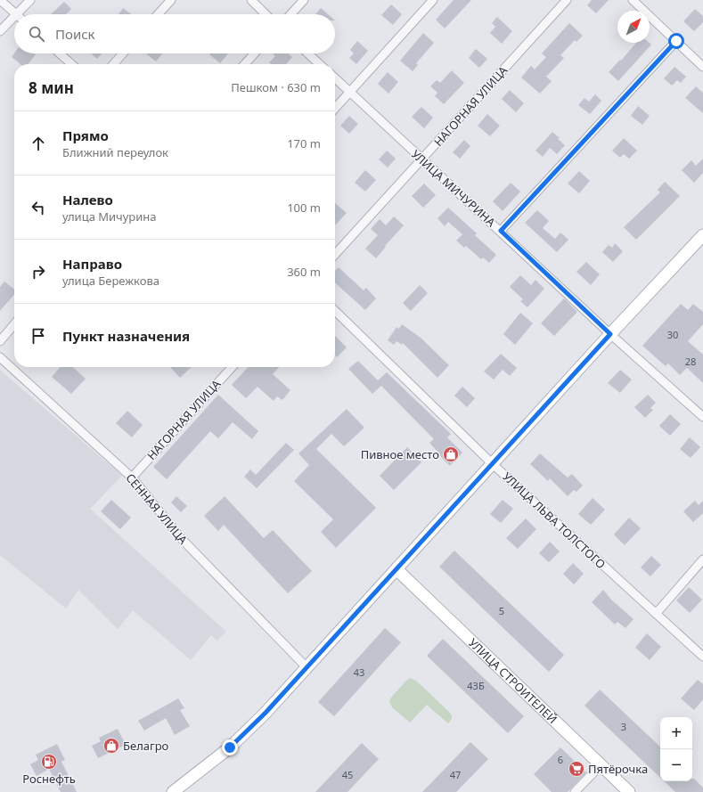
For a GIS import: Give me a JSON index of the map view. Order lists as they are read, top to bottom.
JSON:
{
  "streets": {
    "street": [
      "НАГОРНАЯ УЛИЦА",
      "УЛИЦА МИЧУРИНА",
      "СЕННАЯ УЛИЦА",
      "УЛИЦА ЛЬВА ТОЛСТОГО",
      "УЛИЦА СТРОИТЕЛЕЙ"
    ]
  },
  "crossings": [
    ["НАГОРНАЯ УЛИЦА", "УЛИЦА МИЧУРИНА"],
    ["НАГОРНАЯ УЛИЦА", "СЕННАЯ УЛИЦА"]
  ],
  "places": {
    "shop": ["Пивное место", "Белагро"],
    "fuel station": ["Роснефть"],
    "supermarket": ["Пятёрочка"]
  },
  "house_numbers": [
    "30",
    "28",
    "5",
    "43",
    "43Б",
    "3",
    "6",
    "45",
    "47"
  ],
  "north": "top right",
  "page": {
    "search": "Поиск",
    "heading": ["8 мин", "Пешком · 630 m"],
    "list": [
      ["Прямо", "Ближний переулок", "170 m"],
      ["Налево", "улица Мичурина", "100 m"],
      ["Направо", "улица Бережкова", "360 m"],
      "Пункт назначения"
    ],
    "map_buttons": ["+", "−"]
  }
}
